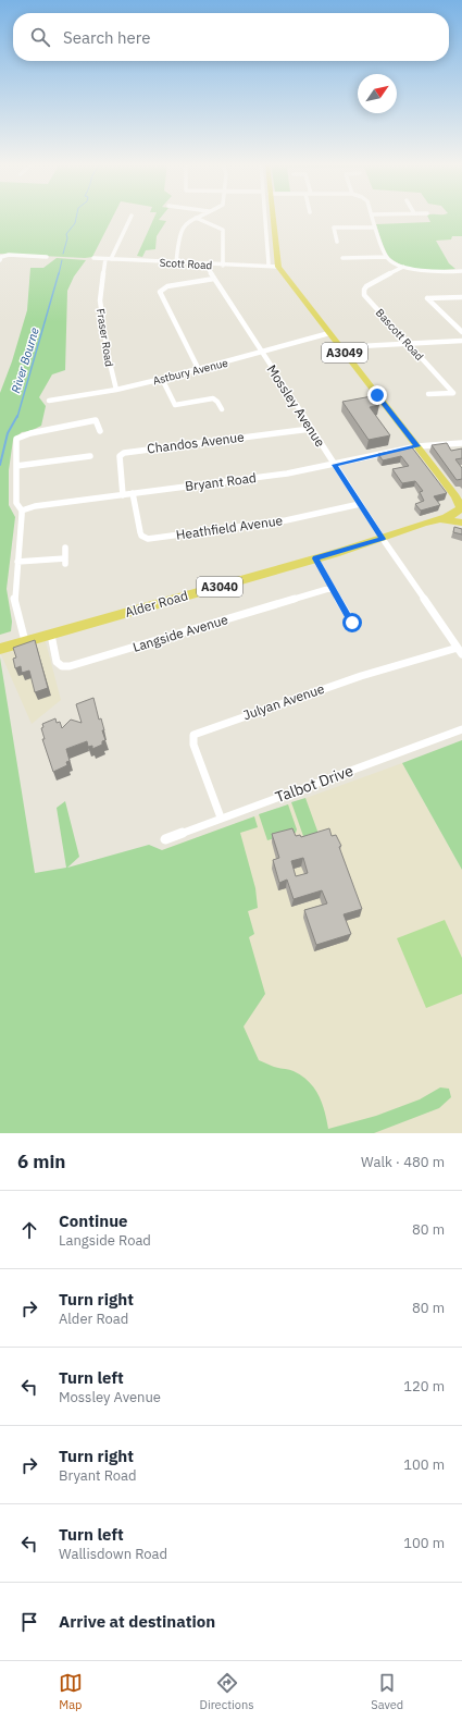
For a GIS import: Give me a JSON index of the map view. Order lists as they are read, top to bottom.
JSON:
{
  "streets": {
    "main road": ["A3049", "A3040", "Alder Road"],
    "street": [
      "Scott Road",
      "Bascott Road",
      "Fraser Road",
      "Astbury Avenue",
      "Mossley Avenue",
      "Chandos Avenue",
      "Bryant Road",
      "Heathfield Avenue",
      "Langside Avenue",
      "Julyan Avenue",
      "Talbot Drive"
    ]
  },
  "crossings": [
    ["Scott Road", "Fraser Road"],
    ["Scott Road", "A3049"],
    ["Scott Road", "Mossley Avenue"],
    ["Fraser Road", "Astbury Avenue"],
    ["A3049", "Astbury Avenue"],
    ["A3049", "Bryant Road"],
    ["A3049", "Alder Road"],
    ["Astbury Avenue", "Mossley Avenue"],
    ["Mossley Avenue", "Chandos Avenue"],
    ["Mossley Avenue", "Bryant Road"],
    ["Mossley Avenue", "Heathfield Avenue"],
    ["Mossley Avenue", "Alder Road"],
    ["Mossley Avenue", "Julyan Avenue"],
    ["Chandos Avenue", "Bryant Road"],
    ["Bryant Road", "Heathfield Avenue"],
    ["Alder Road", "Langside Avenue"],
    ["Julyan Avenue", "Talbot Drive"]
  ],
  "water": ["River Bourne"],
  "north": "top right",
  "page": {
    "search": "Search here",
    "heading": ["6 min", "Walk · 480 m"],
    "list": [
      ["Continue", "Langside Road", "80 m"],
      ["Turn right", "Alder Road", "80 m"],
      ["Turn left", "Mossley Avenue", "120 m"],
      ["Turn right", "Bryant Road", "100 m"],
      ["Turn left", "Wallisdown Road", "100 m"],
      "Arrive at destination"
    ],
    "nav": ["Map", "Directions", "Saved"]
  }
}
